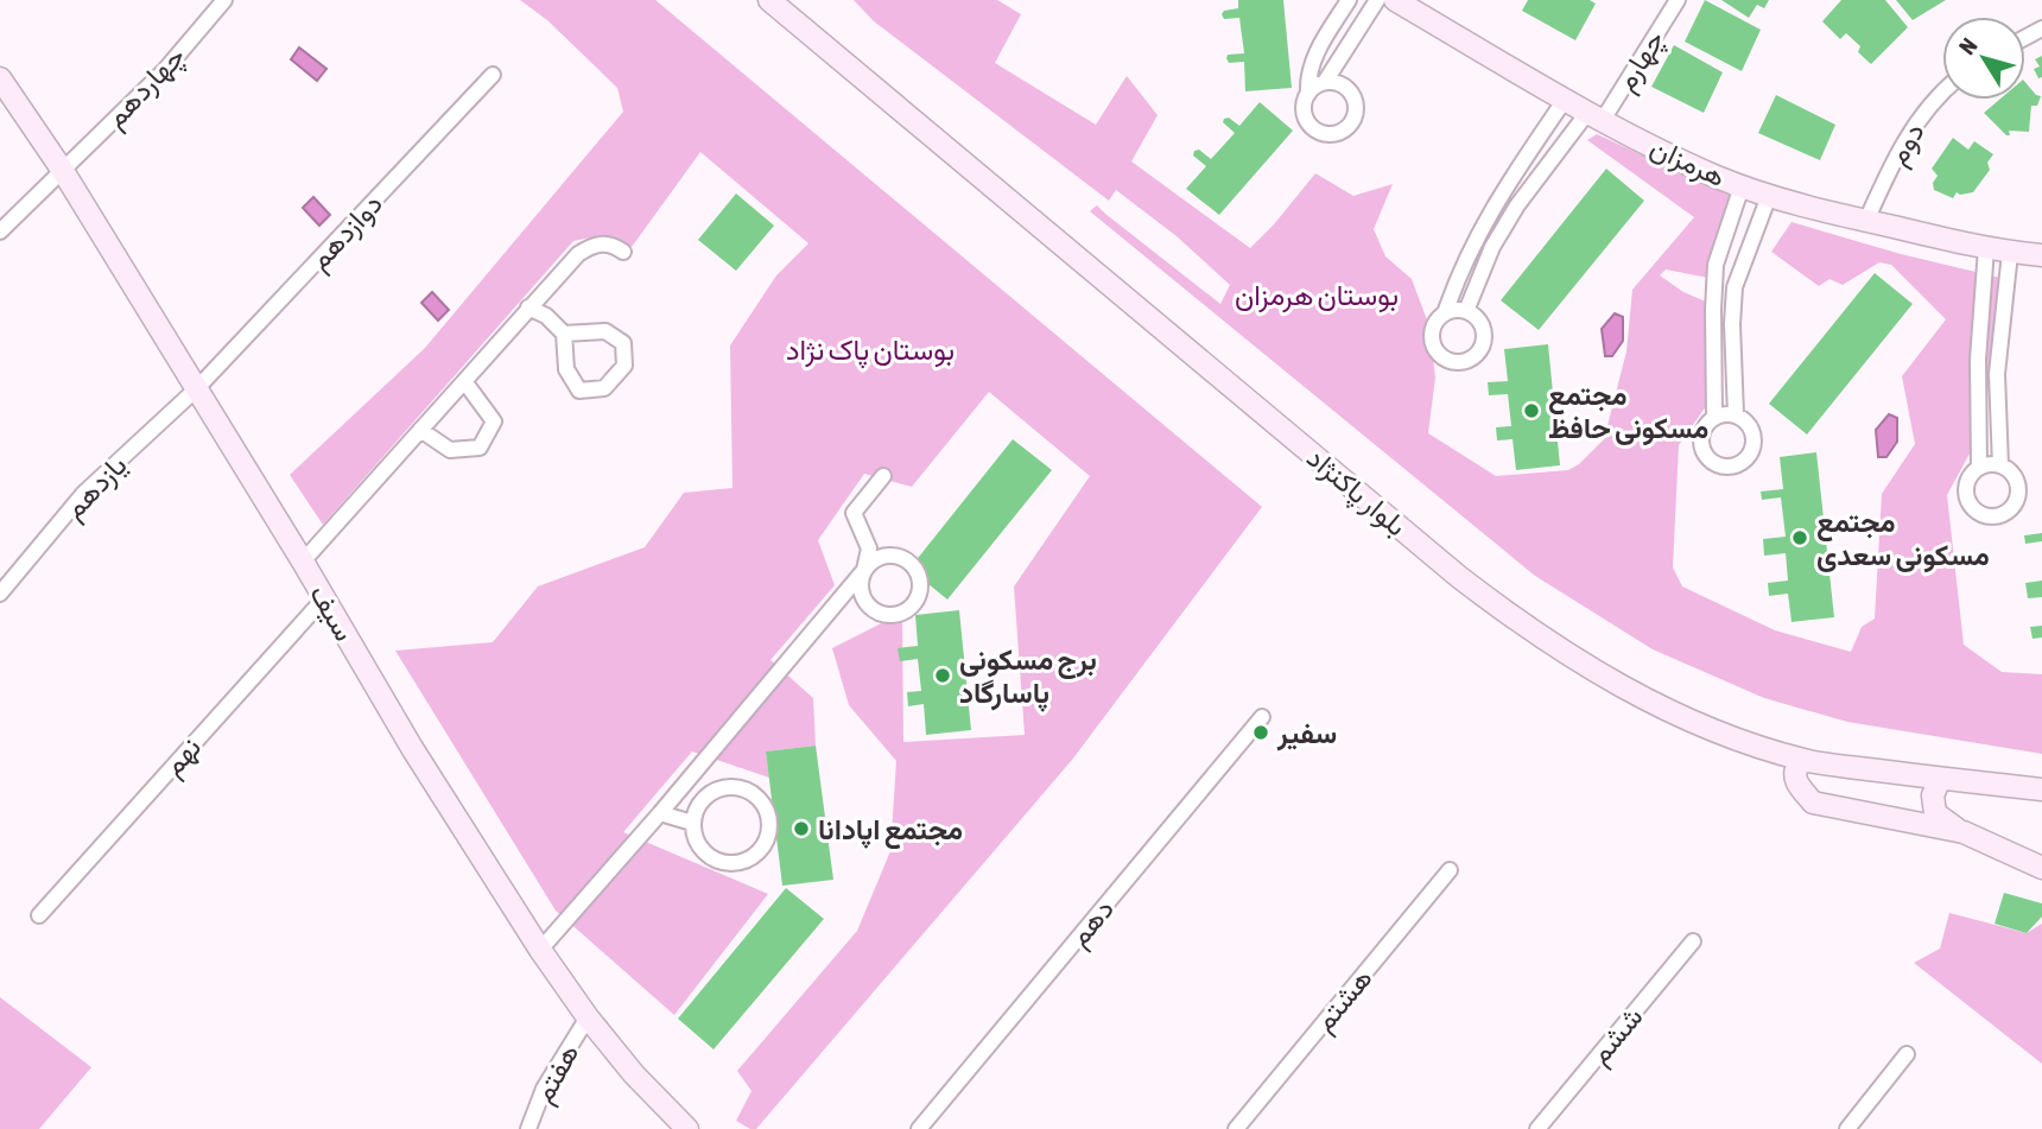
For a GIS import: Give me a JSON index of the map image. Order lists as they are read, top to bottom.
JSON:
{
  "streets": {
    "street": [
      "چهارم",
      "چهاردهم",
      "دوم",
      "هرمزان",
      "دوازدهم",
      "یازدهم",
      "بلوار پاکنژاد",
      "سیف",
      "نهم",
      "دهم",
      "هشتم",
      "ششم",
      "هفتم"
    ]
  },
  "crossings": [
    ["چهارم", "هرمزان"],
    ["چهاردهم", "سیف"],
    ["دوم", "هرمزان"],
    ["دوازدهم", "یازدهم"],
    ["دوازدهم", "سیف"],
    ["یازدهم", "سیف"],
    ["سیف", "نهم"],
    ["سیف", "هفتم"]
  ],
  "parks": ["بوستان هرمزان", "بوستان پاک نژاد"],
  "places": [
    "مجتمع مسکونی حافظ",
    "مجتمع مسکونی سعدی",
    "برج مسکونی پاسارگاد",
    "سفیر",
    "مجتمع اپادانا"
  ],
  "north": "top left"
}
